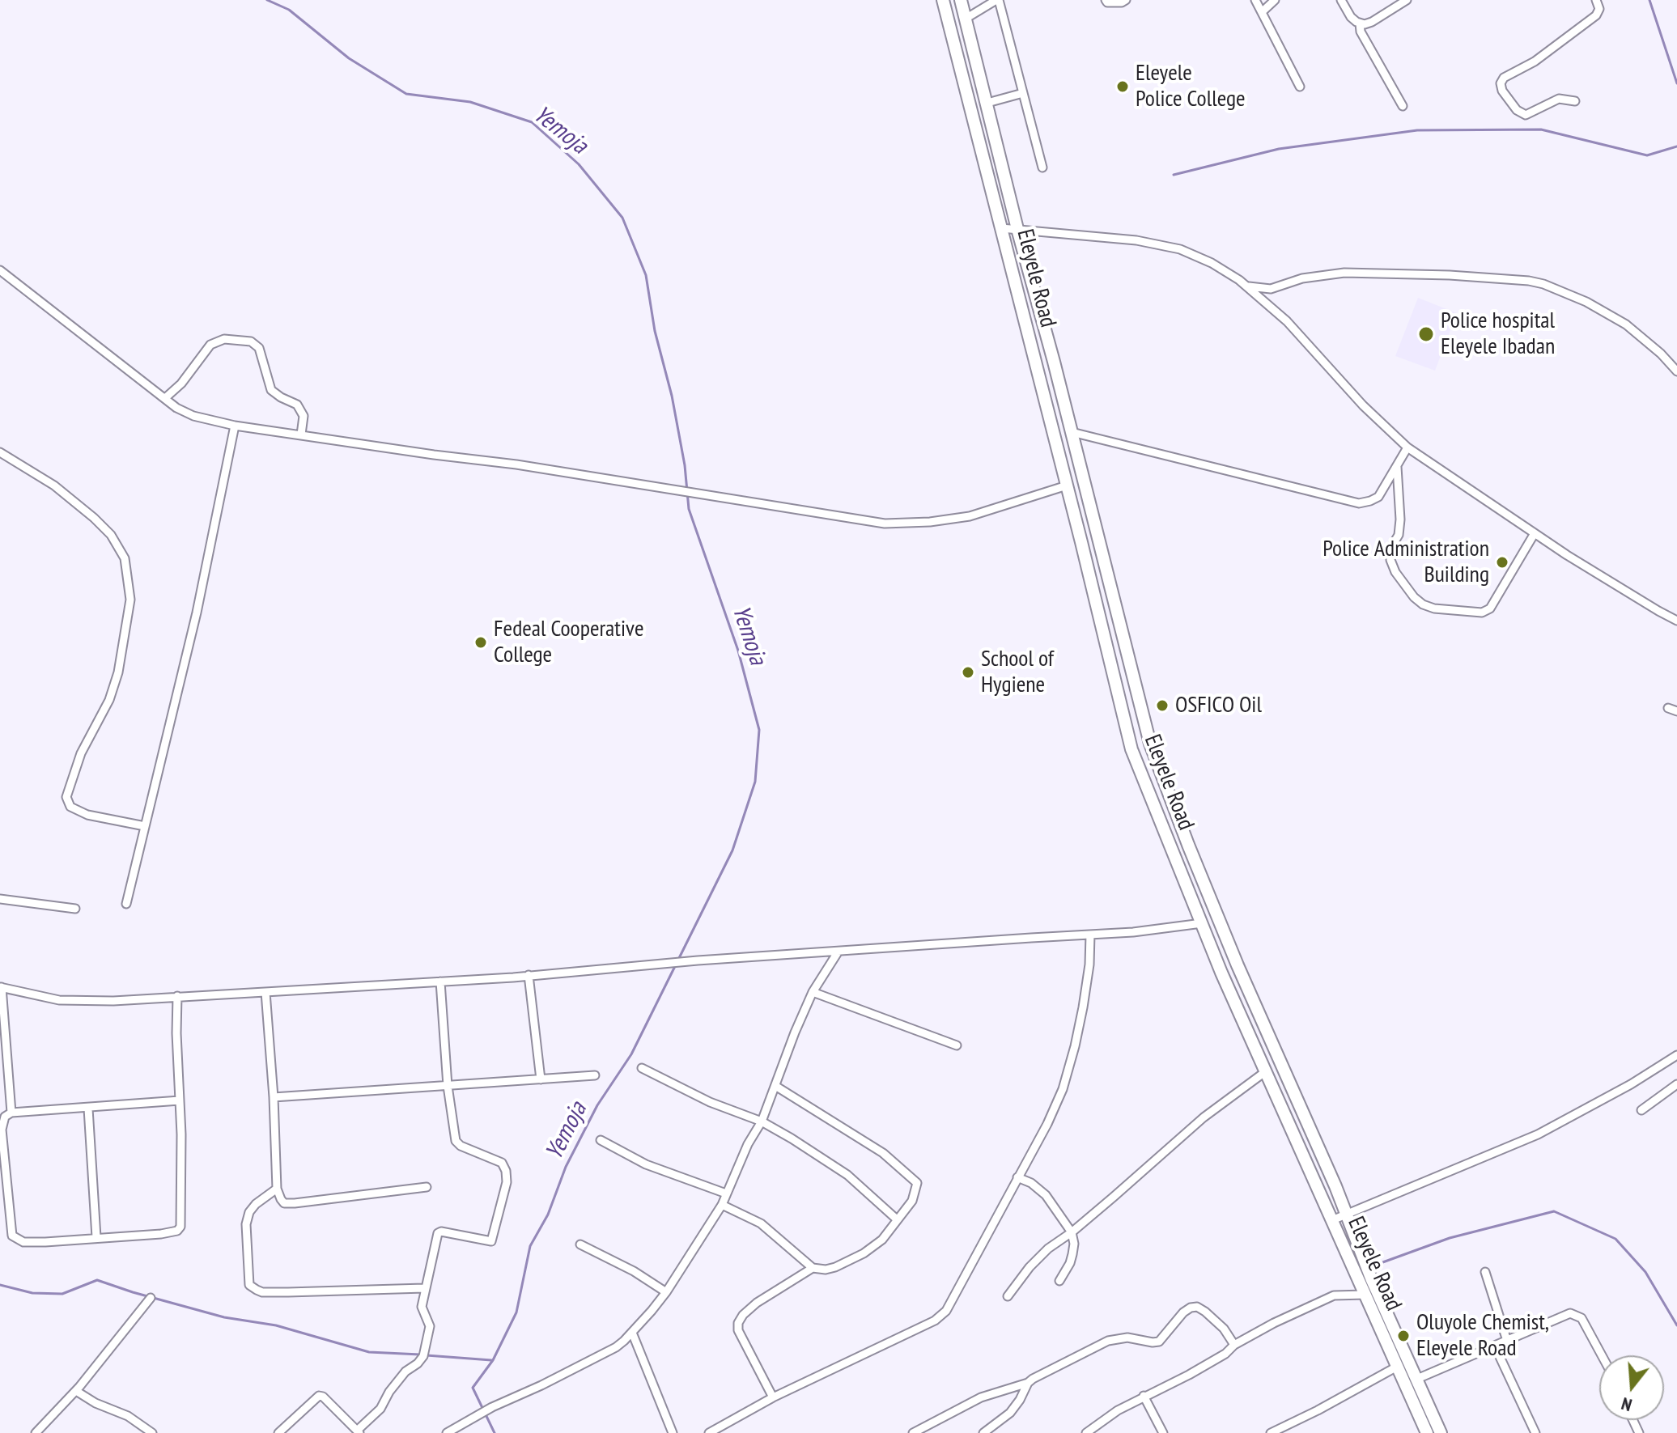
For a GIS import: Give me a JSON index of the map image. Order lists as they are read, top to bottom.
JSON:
{
  "streets": {
    "main road": ["Eleyele Road"]
  },
  "water": ["Yemoja"],
  "places": [
    "Eleyele Police College",
    "Police hospital Eleyele Ibadan",
    "Police Administration Building",
    "Fedeal Cooperative College",
    "School of Hygiene",
    "OSFICO Oil",
    "Oluyole Chemist, Eleyele Road"
  ],
  "north": "bottom"
}
